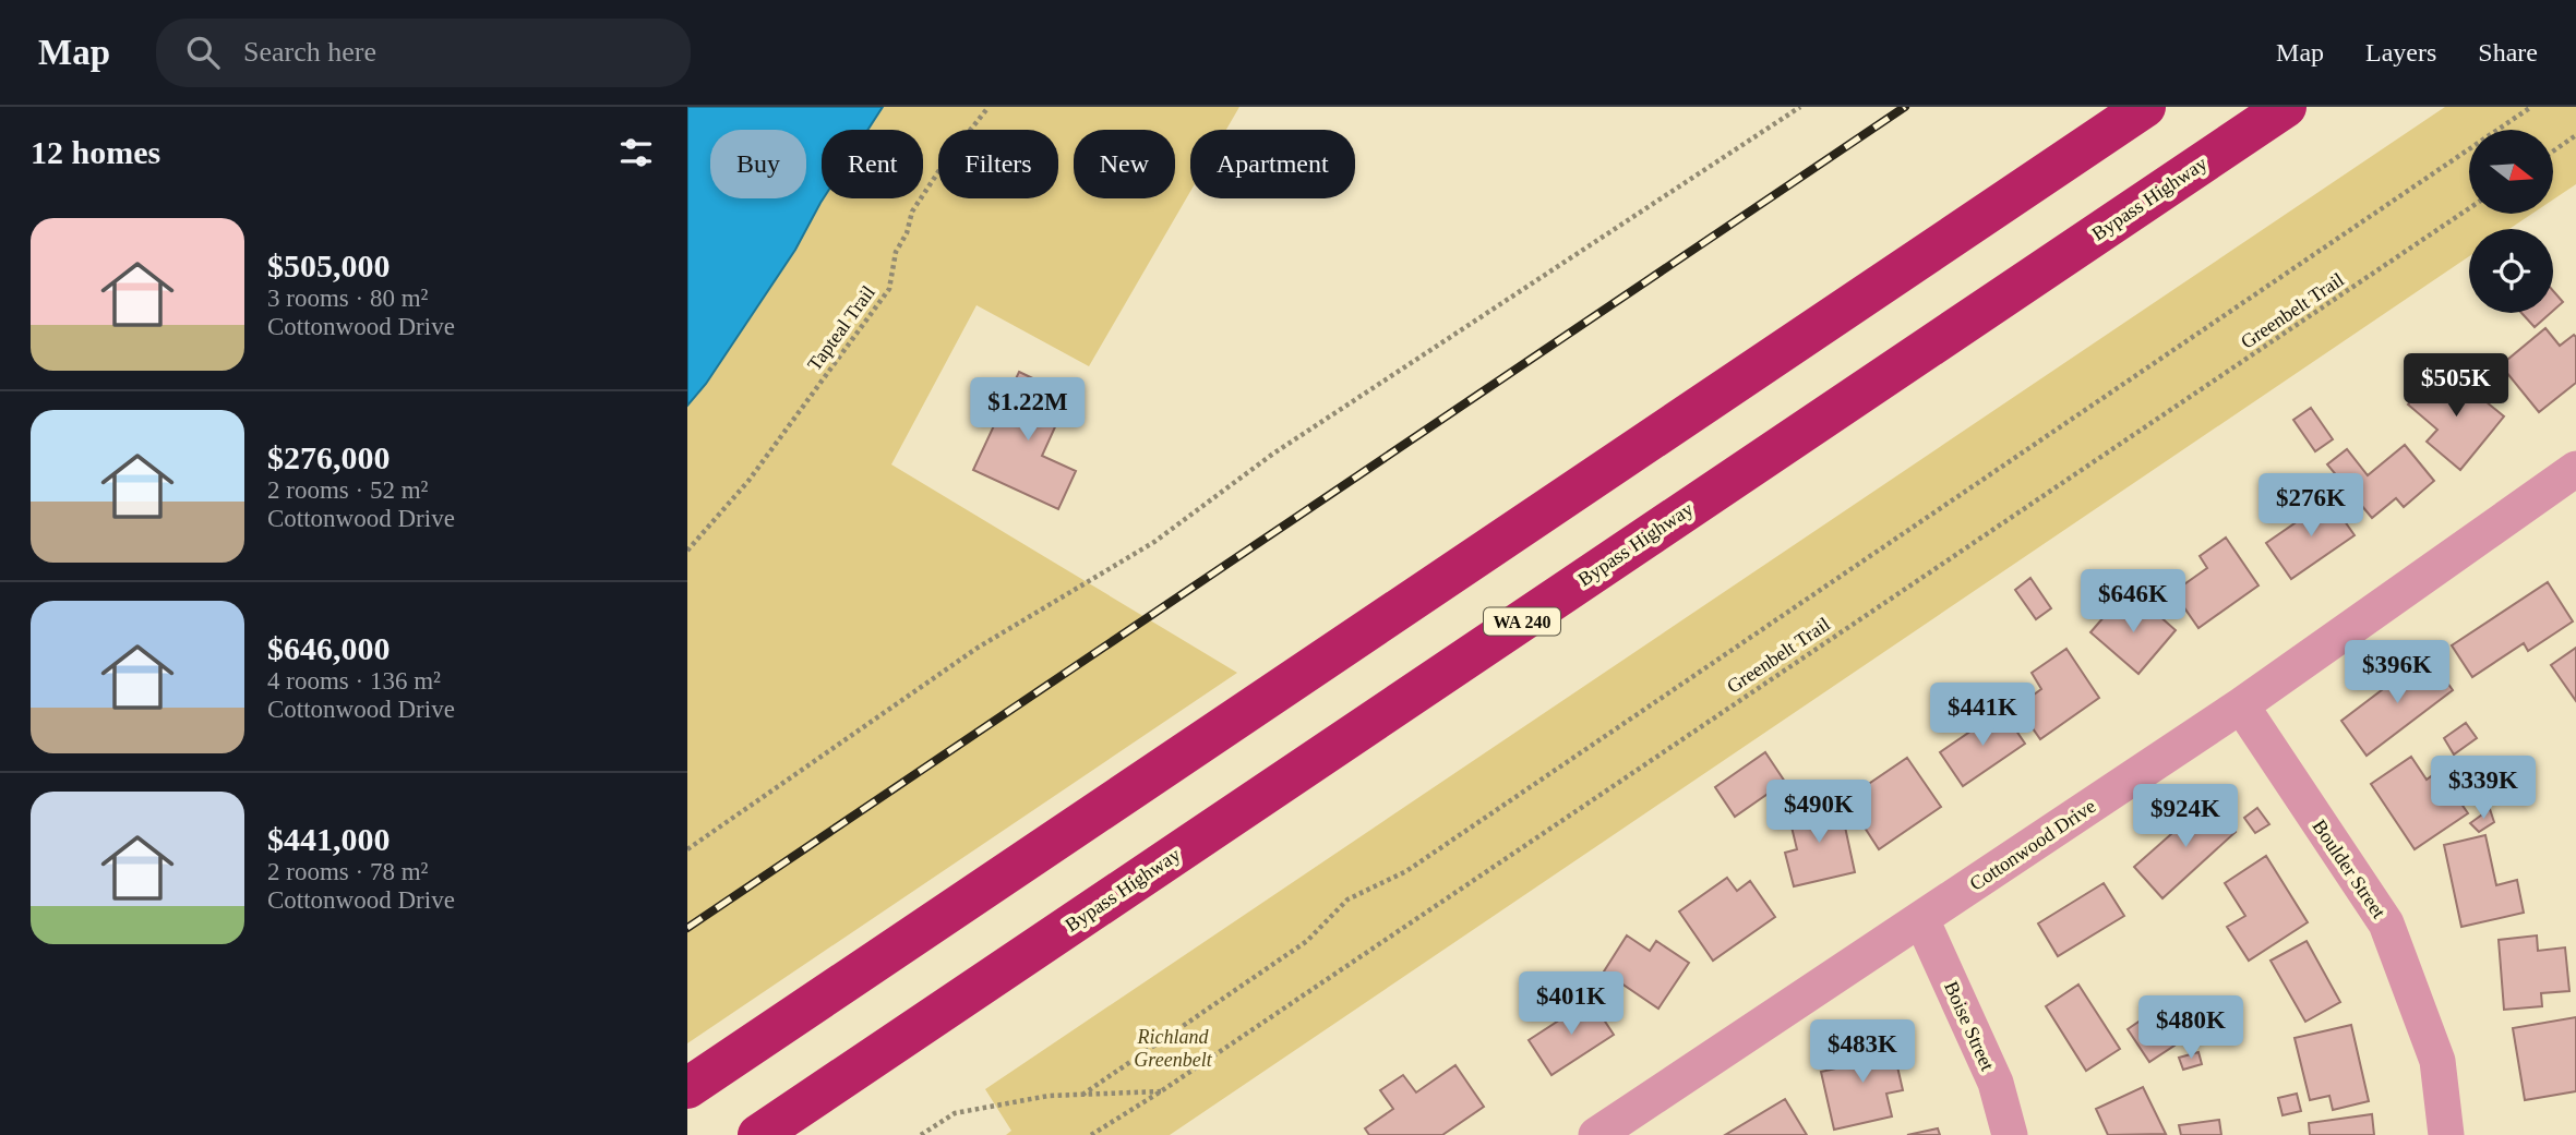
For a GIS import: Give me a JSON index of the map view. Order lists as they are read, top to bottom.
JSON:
{
  "streets": {
    "highway": ["Bypass Highway", "WA 240"],
    "street": ["Cottonwood Drive", "Boulder Street", "Boise Street"],
    "path": ["Greenbelt Trail", "Tapteal Trail"]
  },
  "crossings": [
    ["Cottonwood Drive", "Boulder Street"],
    ["Cottonwood Drive", "Boise Street"]
  ],
  "parks": ["Richland Greenbelt"],
  "north": "right",
  "page": {
    "header": "Map",
    "search": "Search here",
    "nav": ["Map", "Layers", "Share"],
    "heading": "12 homes",
    "chip": [
      "Buy",
      "Rent",
      "Filters",
      "New",
      "Apartment"
    ],
    "list": [
      {
        "name": "$505,000",
        "note": "3 rooms · 80 m² · Cottonwood Drive"
      },
      {
        "name": "$276,000",
        "note": "2 rooms · 52 m² · Cottonwood Drive"
      },
      {
        "name": "$646,000",
        "note": "4 rooms · 136 m² · Cottonwood Drive"
      },
      {
        "name": "$441,000",
        "note": "2 rooms · 78 m² · Cottonwood Drive"
      }
    ],
    "price": [
      "$505K",
      "$1.22M",
      "$276K",
      "$646K",
      "$396K",
      "$441K",
      "$339K",
      "$490K",
      "$924K",
      "$401K",
      "$480K",
      "$483K"
    ]
  }
}
